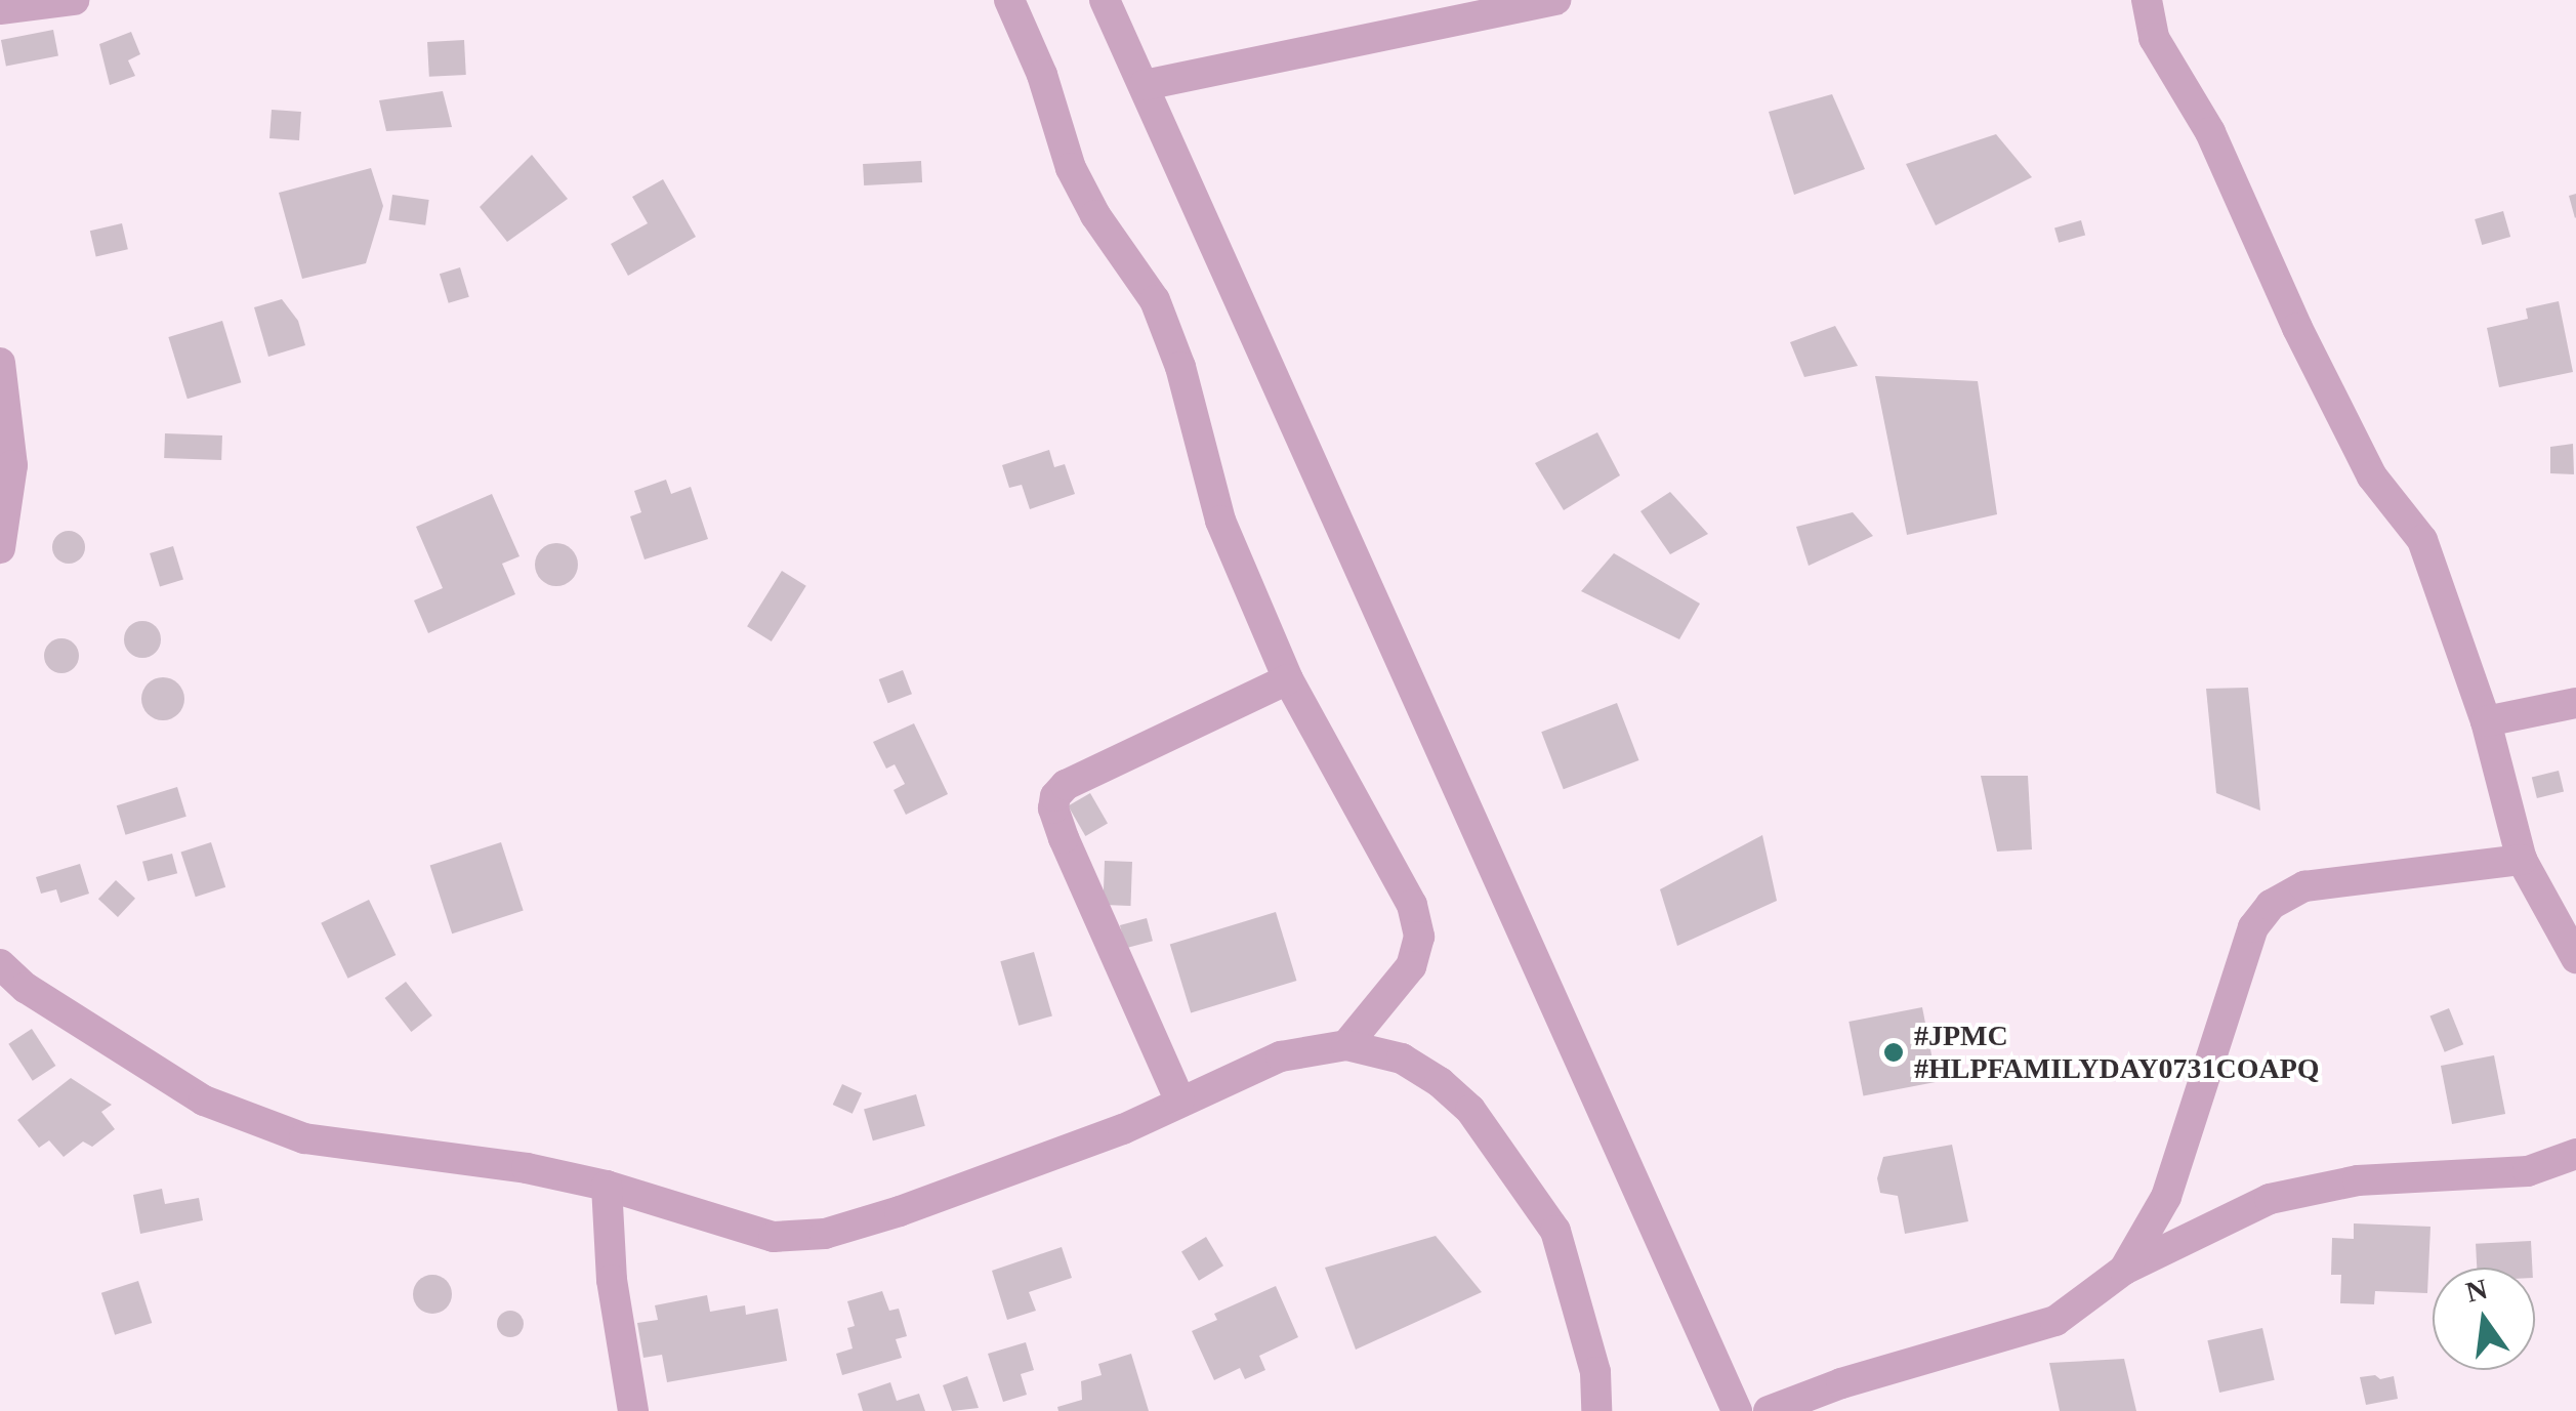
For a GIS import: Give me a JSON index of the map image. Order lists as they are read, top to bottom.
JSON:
{
  "places": ["#JPMC #HLPFAMILYDAY0731COAPQ"],
  "north": "top"
}
